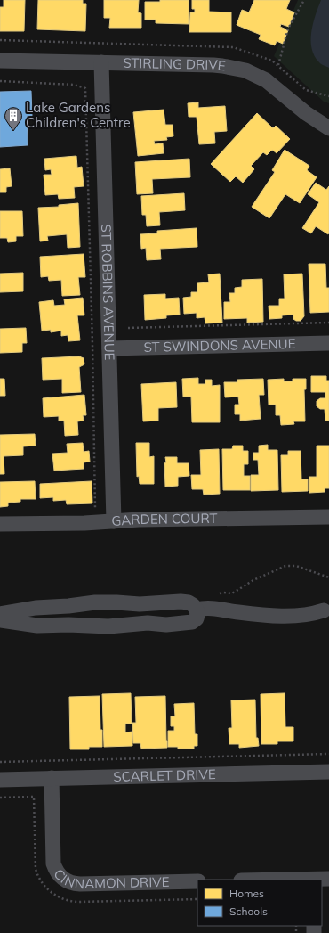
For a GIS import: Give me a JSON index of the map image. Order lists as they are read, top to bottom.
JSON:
{
  "streets": {
    "street": [
      "STIRLING DRIVE",
      "ST ROBBINS AVENUE",
      "ST SWINDONS AVENUE",
      "GARDEN COURT",
      "SCARLET DRIVE",
      "CINNAMON DRIVE"
    ]
  },
  "crossings": [
    ["STIRLING DRIVE", "ST ROBBINS AVENUE"],
    ["ST ROBBINS AVENUE", "ST SWINDONS AVENUE"],
    ["ST ROBBINS AVENUE", "GARDEN COURT"],
    ["SCARLET DRIVE", "CINNAMON DRIVE"]
  ],
  "places": {
    "building": ["Lake Gardens Children's Centre"]
  },
  "legend": ["Homes", "Schools"]
}
